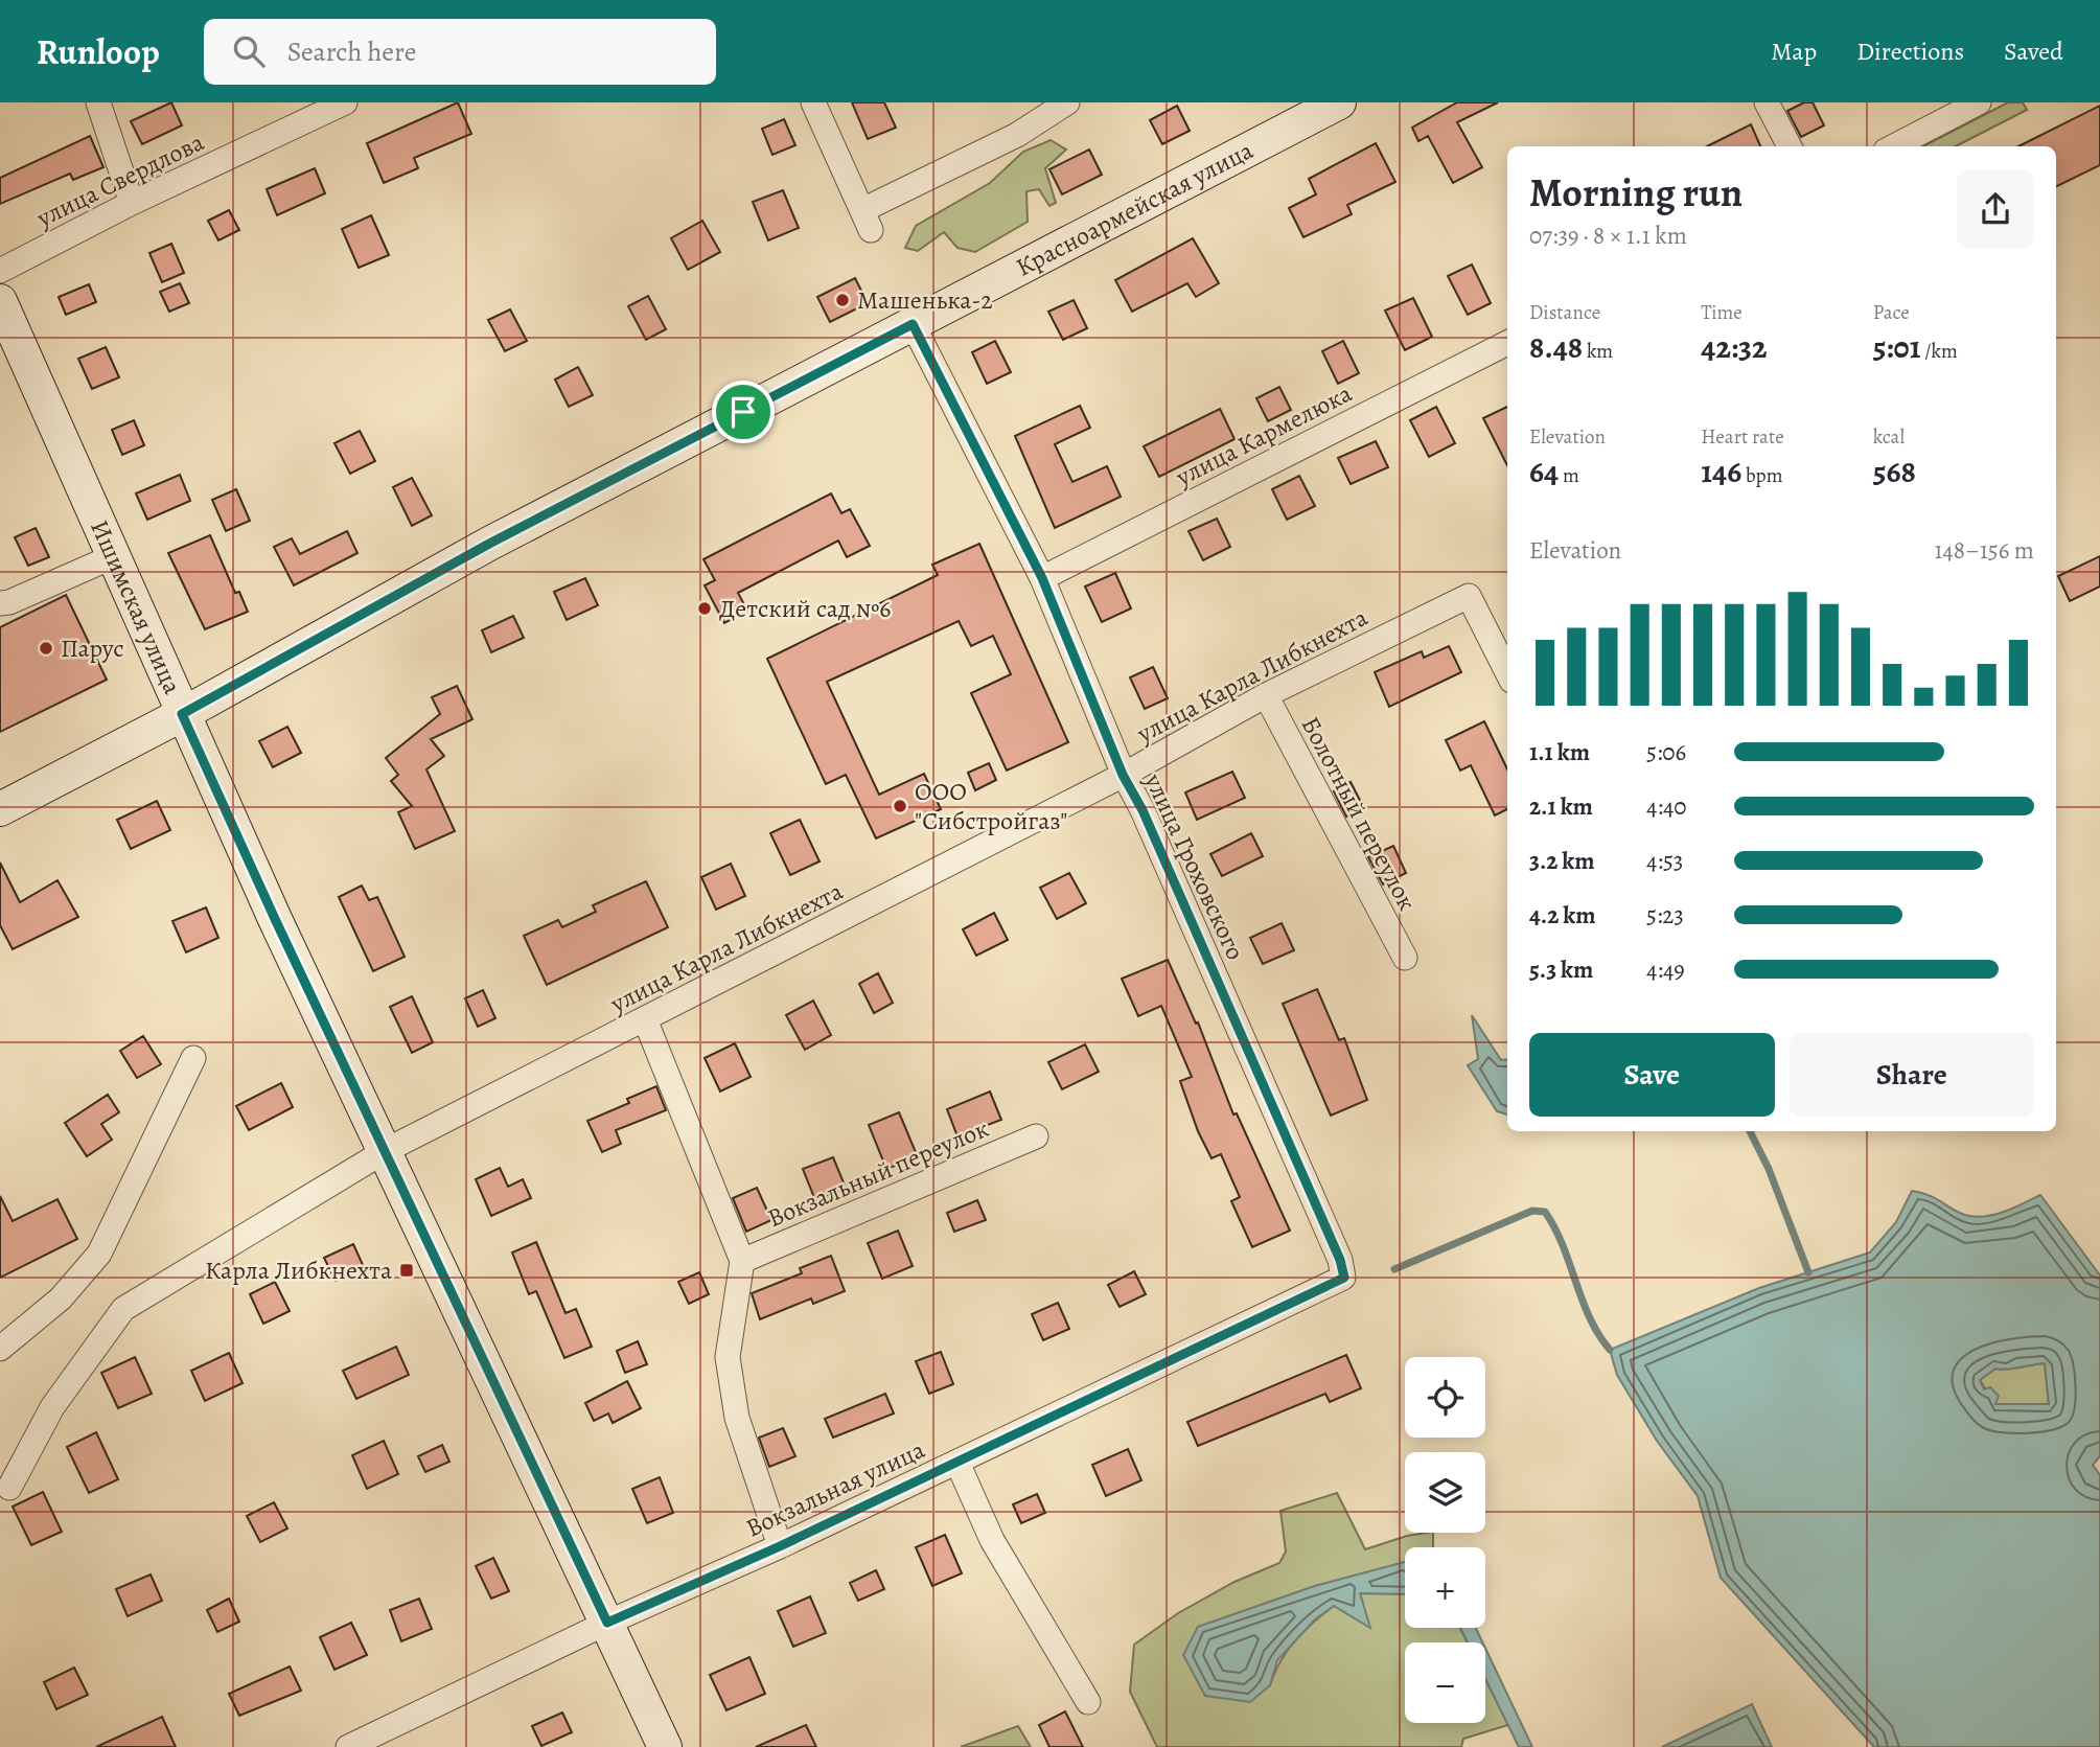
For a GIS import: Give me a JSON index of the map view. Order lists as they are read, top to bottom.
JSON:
{
  "streets": {
    "main road": ["Красноармейская улица", "Ишимская улица"],
    "street": [
      "улица Свердлова",
      "улица Кармелюка",
      "улица Карла Либкнехта",
      "Болотный переулок",
      "улица Гроховского",
      "Вокзальный переулок",
      "Вокзальная улица"
    ]
  },
  "crossings": [
    ["Красноармейская улица", "Ишимская улица"],
    ["Красноармейская улица", "улица Гроховского"],
    ["улица Кармелюка", "улица Гроховского"],
    ["Ишимская улица", "улица Карла Либкнехта"],
    ["Ишимская улица", "Вокзальная улица"],
    ["улица Карла Либкнехта", "Болотный переулок"],
    ["улица Карла Либкнехта", "улица Гроховского"],
    ["улица Гроховского", "Вокзальная улица"]
  ],
  "places": {
    "other": [
      "Машенька-2",
      "Детский сад №6",
      "Парус",
      "ООО \"Сибстройгаз\""
    ],
    "transit": ["Карла Либкнехта"]
  },
  "page": {
    "header": "Runloop",
    "search": "Search here",
    "nav": ["Map", "Directions", "Saved"],
    "heading": ["Morning run", "07:39 · 8 × 1.1 km"],
    "stats": [
      ["Distance", "8.48 km"],
      ["Time", "42:32"],
      ["Pace", "5:01 /km"],
      ["Elevation", "64 m"],
      ["Heart rate", "146 bpm"],
      ["kcal", "568"]
    ],
    "chart": ["Elevation", "148–156 m"],
    "list": [
      {
        "name": "1.1 km",
        "note": "5:06"
      },
      {
        "name": "2.1 km",
        "note": "4:40"
      },
      {
        "name": "3.2 km",
        "note": "4:53"
      },
      {
        "name": "4.2 km",
        "note": "5:23"
      },
      {
        "name": "5.3 km",
        "note": "4:49"
      }
    ],
    "buttons": ["Save", "Share"],
    "map_buttons": ["+", "−"]
  }
}
